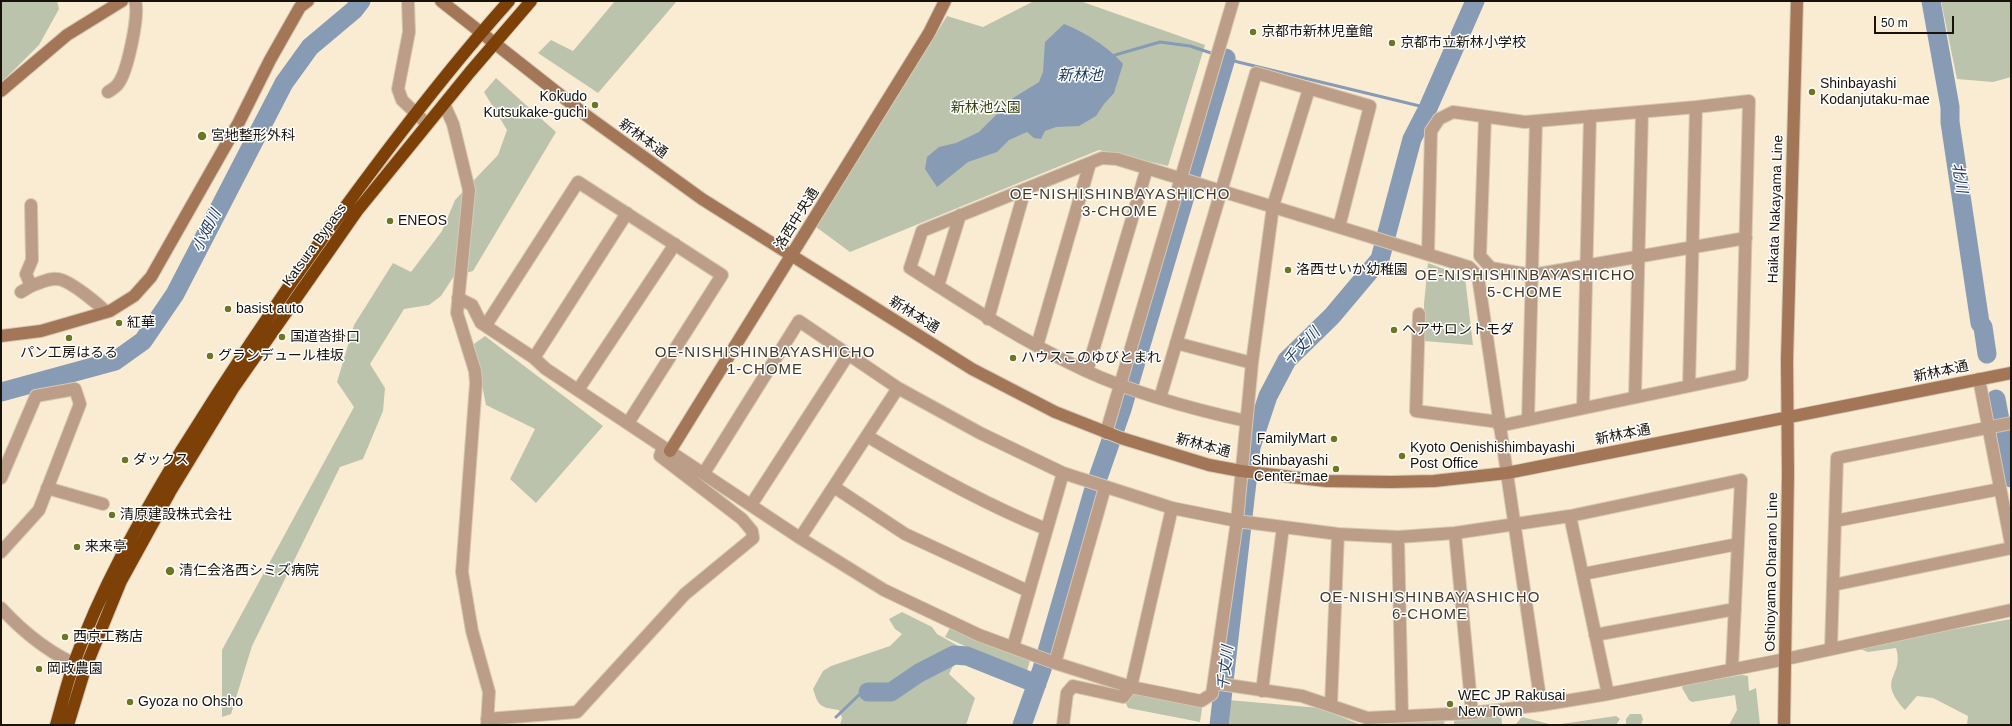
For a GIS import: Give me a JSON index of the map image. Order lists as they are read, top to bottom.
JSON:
{
  "streets": {
    "highway": ["Katsura Bypass"],
    "street": [
      "新林本通",
      "Haikata Nakayama Line",
      "洛西中央通",
      "Oshioyama Oharano Line"
    ]
  },
  "crossings": [
    ["新林本通", "Haikata Nakayama Line"],
    ["新林本通", "洛西中央通"],
    ["新林本通", "Katsura Bypass"],
    ["新林本通", "Oshioyama Oharano Line"],
    ["Haikata Nakayama Line", "Oshioyama Oharano Line"]
  ],
  "districts": [
    "OE-NISHISHINBAYASHICHO 3-CHOME",
    "OE-NISHISHINBAYASHICHO 5-CHOME",
    "OE-NISHISHINBAYASHICHO 1-CHOME",
    "OE-NISHISHINBAYASHICHO 6-CHOME"
  ],
  "water": [
    "新林池",
    "北川",
    "小畑川",
    "千丈川"
  ],
  "parks": ["新林池公園"],
  "places": [
    "京都市新林児童館",
    "京都市立新林小学校",
    "Shinbayashi Kodanjutaku-mae",
    "Kokudo Kutsukake-guchi",
    "宮地整形外科",
    "ENEOS",
    "洛西せいか幼稚園",
    "basist auto",
    "紅華",
    "ヘアサロントモダ",
    "国道沓掛口",
    "パン工房はるる",
    "グランデュール桂坂",
    "ハウスこのゆびとまれ",
    "FamilyMart",
    "Kyoto Oenishishimbayashi Post Office",
    "ダックス",
    "Shinbayashi Center-mae",
    "清原建設株式会社",
    "来来亭",
    "清仁会洛西シミズ病院",
    "西京工務店",
    "岡政農園",
    "Gyoza no Ohsho",
    "WEC JP Rakusai New Town"
  ],
  "scale_bar": "50 m"
}
